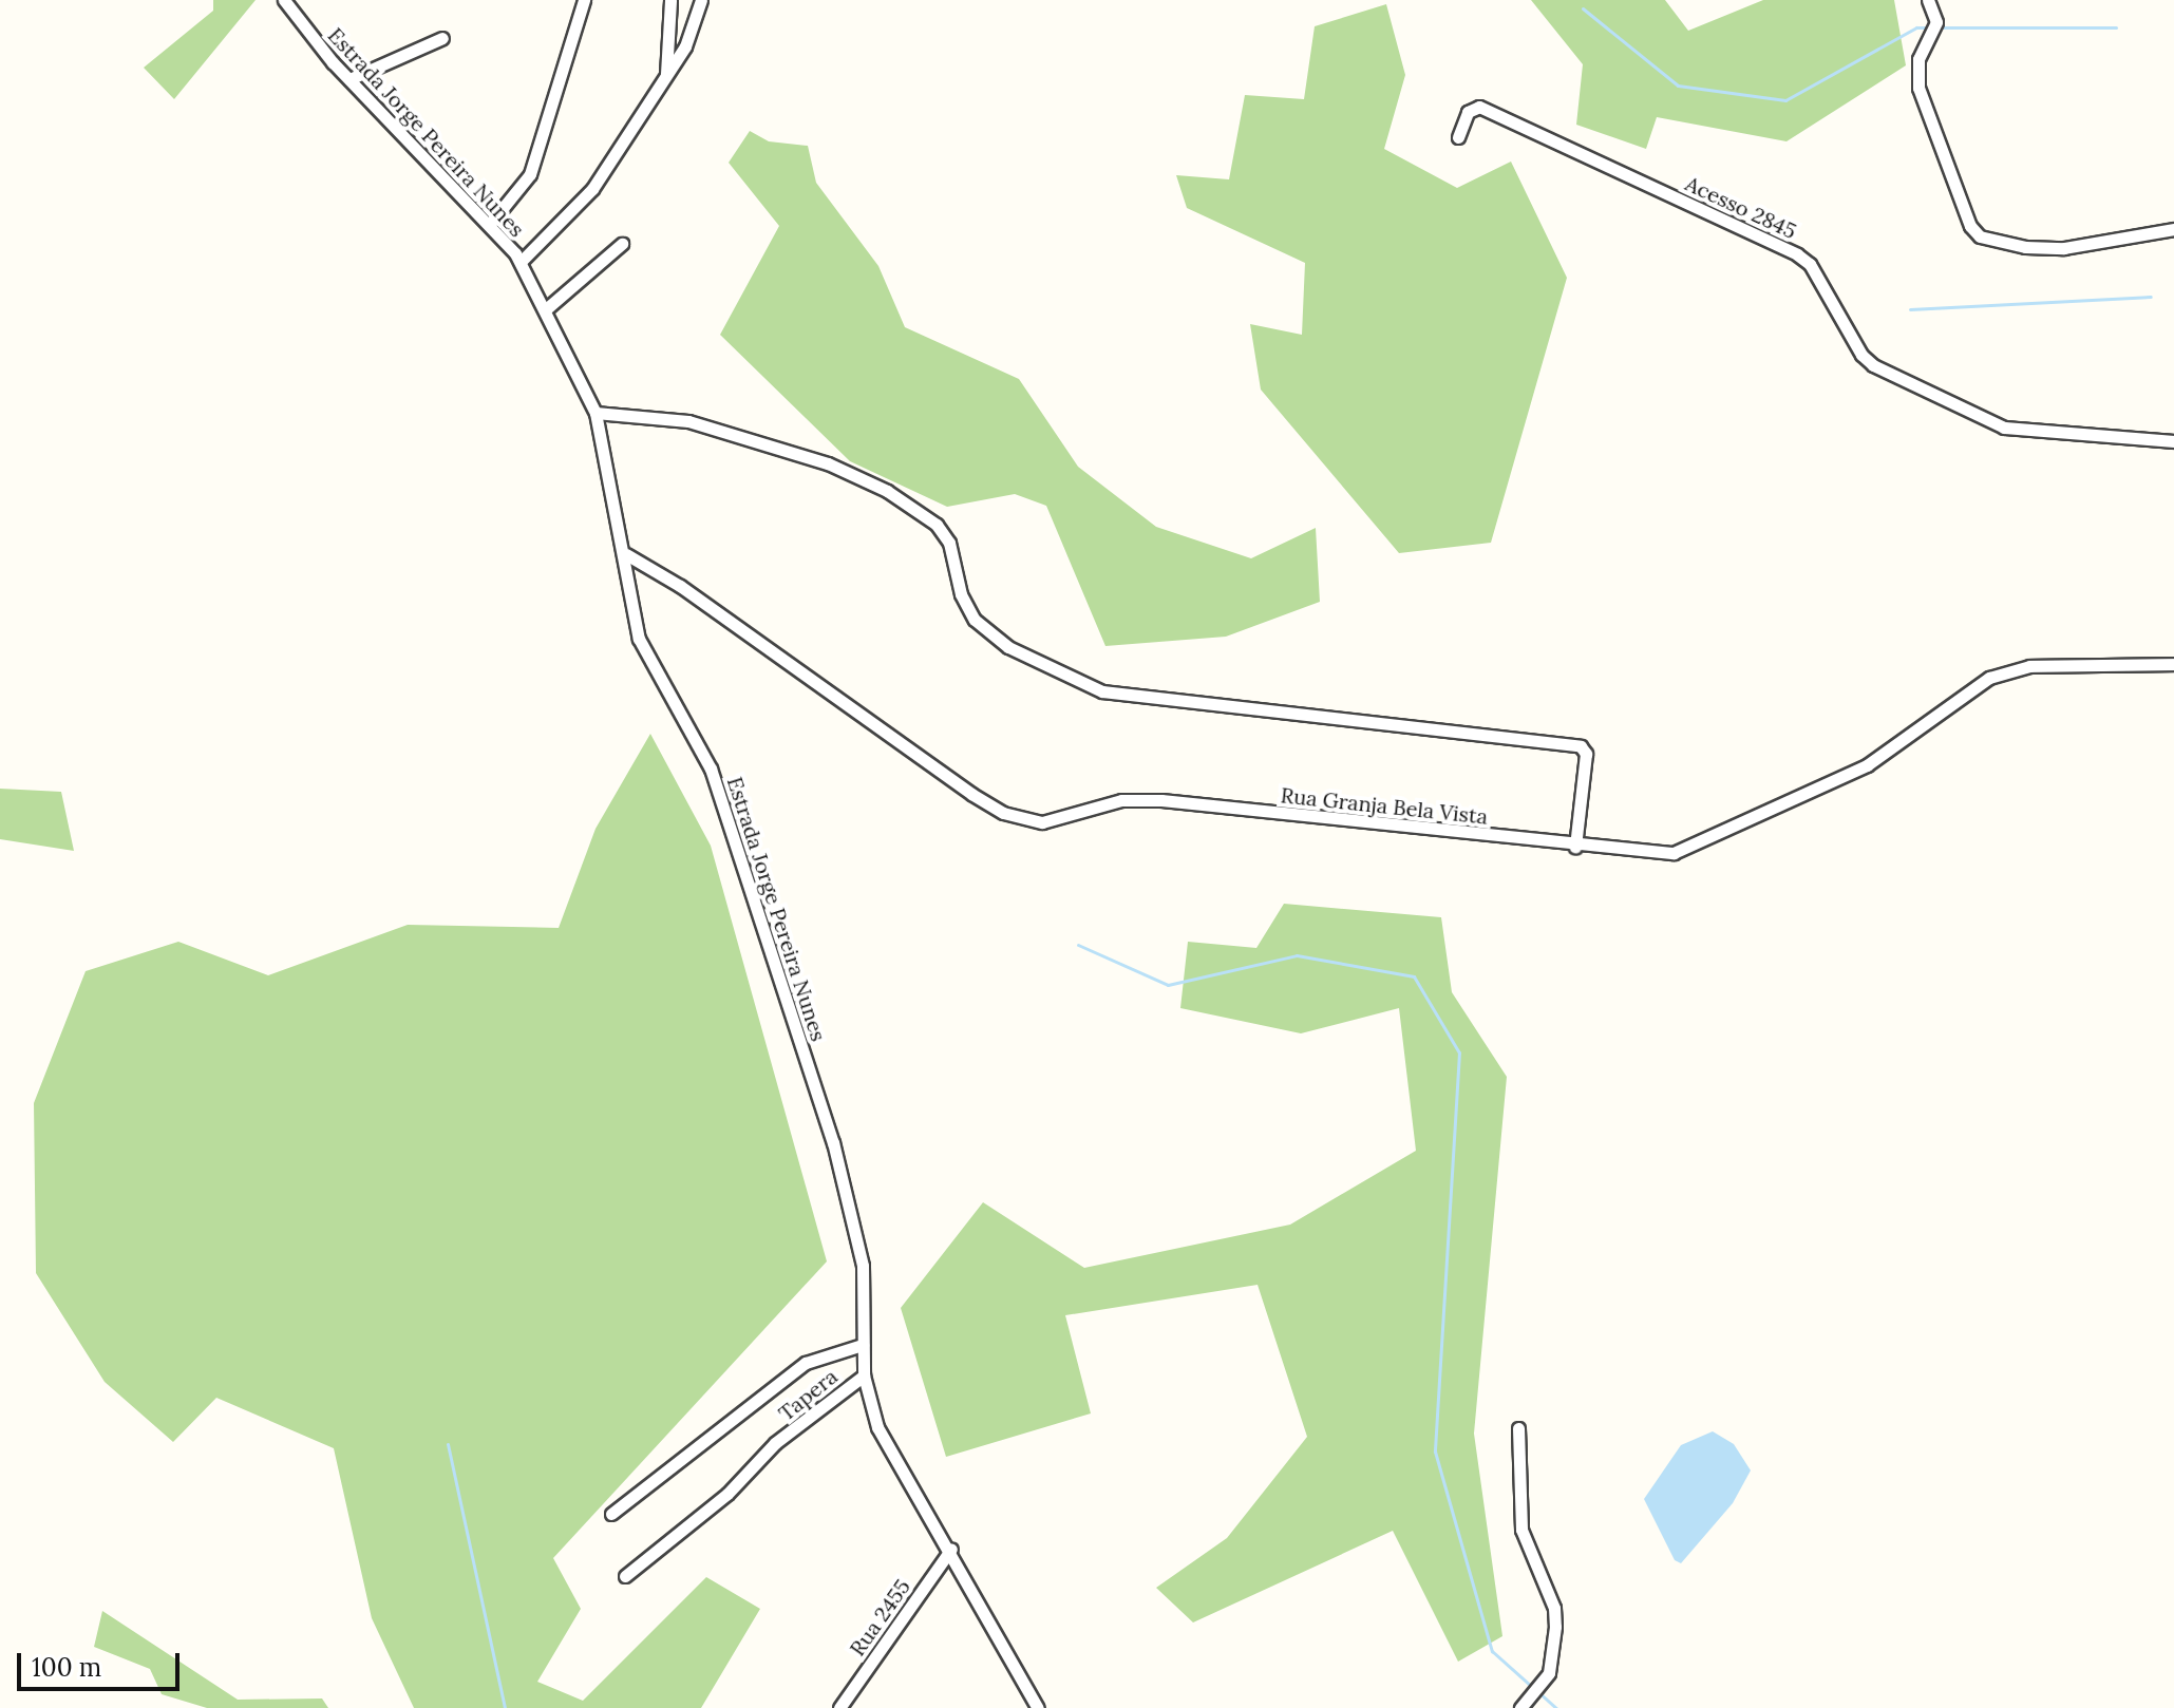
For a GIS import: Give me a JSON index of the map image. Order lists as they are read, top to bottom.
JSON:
{
  "streets": {
    "street": [
      "Estrada Jorge Pereira Nunes",
      "Acesso 2845",
      "Rua Granja Bela Vista",
      "Tapera",
      "Rua 2455"
    ]
  },
  "crossings": [
    ["Estrada Jorge Pereira Nunes", "Rua Granja Bela Vista"],
    ["Estrada Jorge Pereira Nunes", "Tapera"],
    ["Estrada Jorge Pereira Nunes", "Rua 2455"]
  ],
  "scale_bar": "100 m"
}
